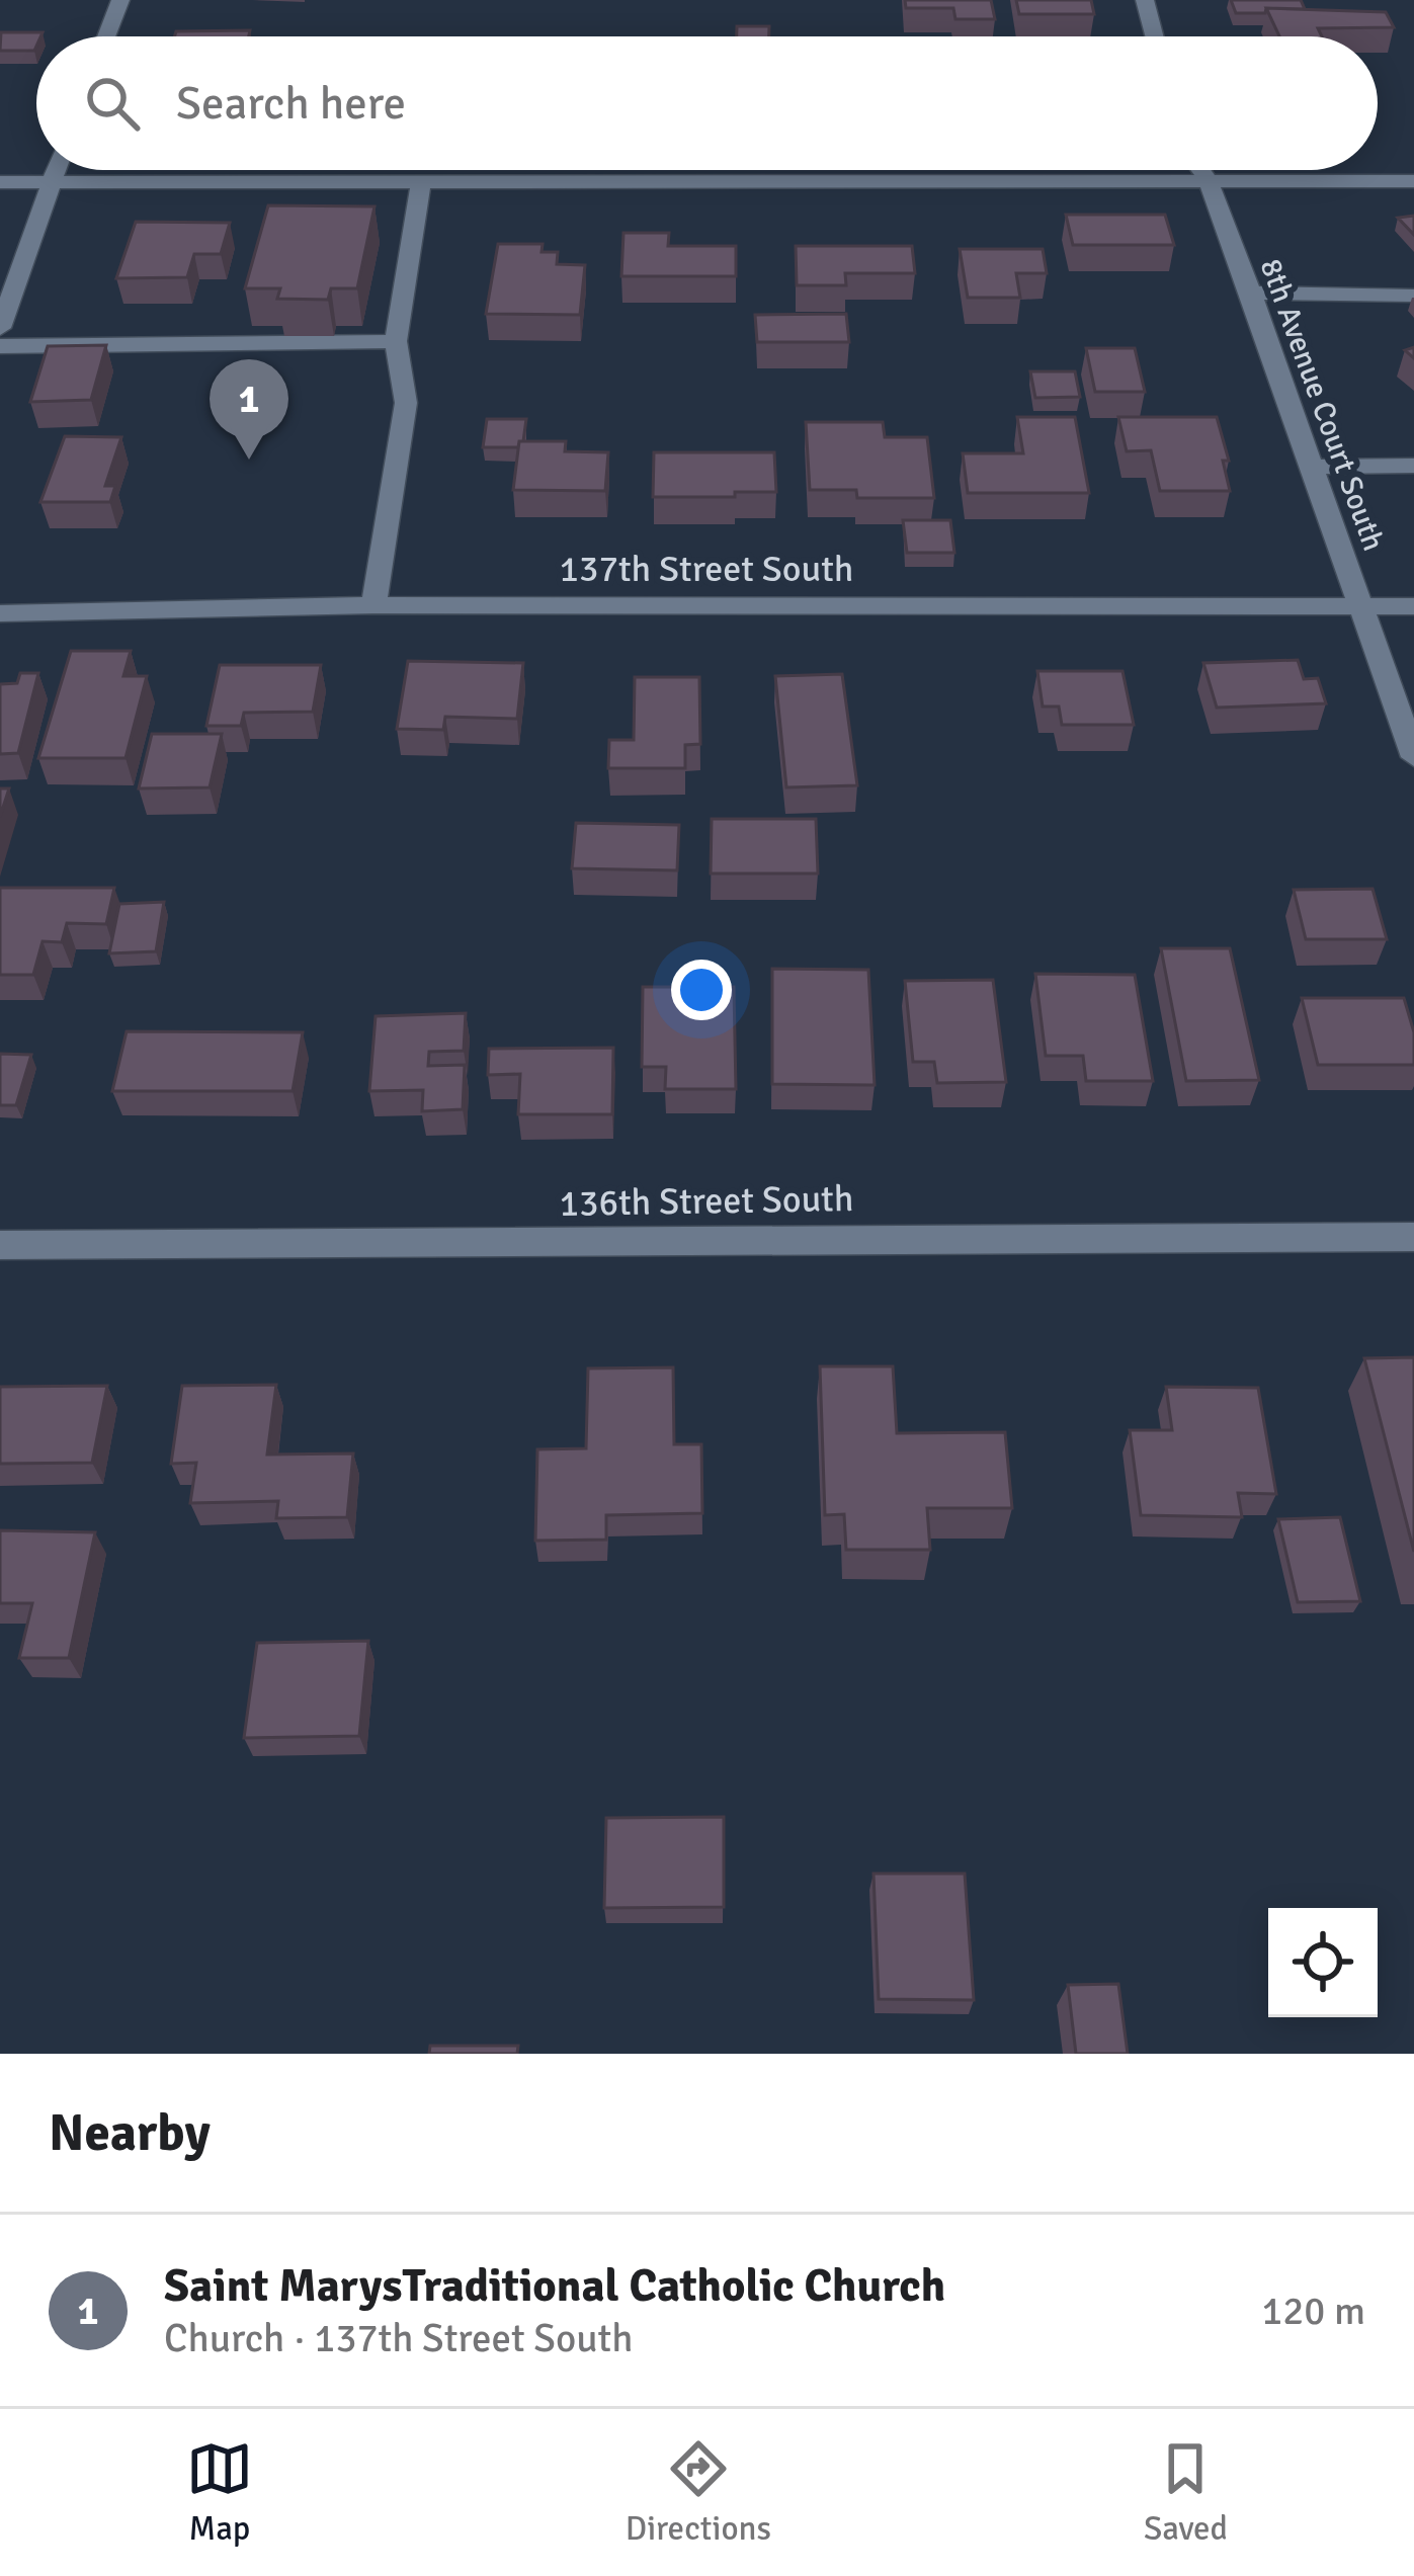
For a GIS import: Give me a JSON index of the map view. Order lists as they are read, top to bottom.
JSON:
{
  "streets": {
    "street": ["8th Avenue Court South", "137th Street South", "136th Street South"]
  },
  "crossings": [
    ["8th Avenue Court South", "137th Street South"]
  ],
  "page": {
    "search": "Search here",
    "pins": "1",
    "heading": "Nearby",
    "list": [
      {
        "mark": "1",
        "name": "Saint MarysTraditional Catholic Church",
        "note": "Church · 137th Street South",
        "value": "120 m"
      }
    ],
    "nav": ["Map", "Directions", "Saved"]
  }
}
